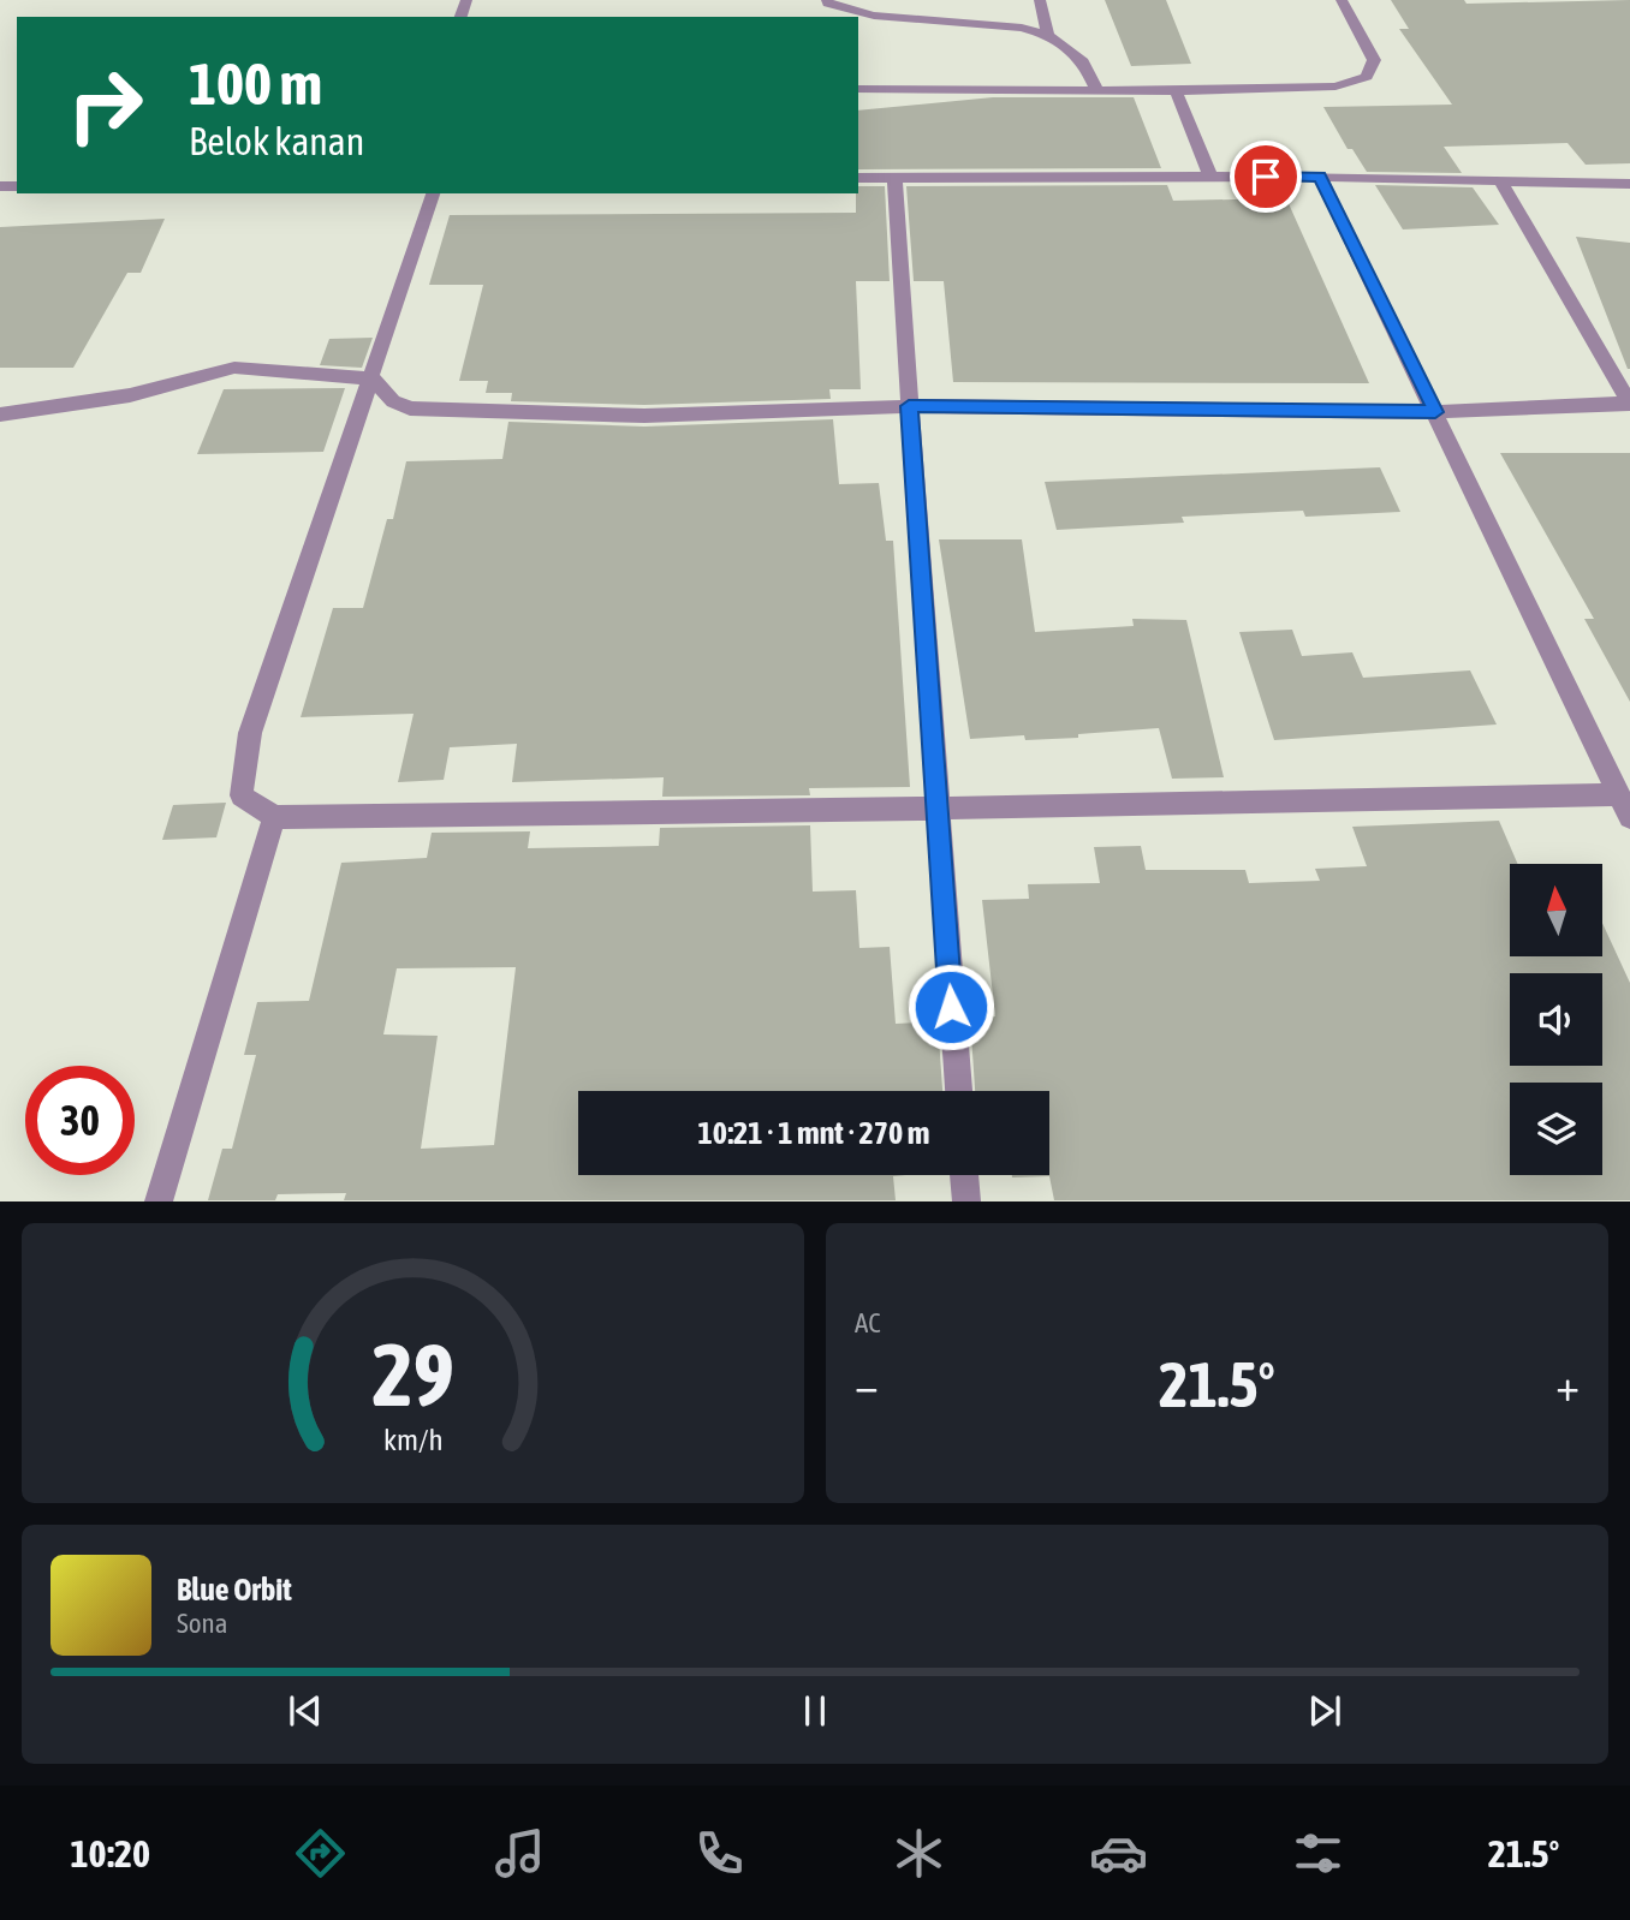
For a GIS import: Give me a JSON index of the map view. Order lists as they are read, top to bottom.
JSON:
{
  "north": "top",
  "page": {
    "turn": ["100 m", "Belok kanan"],
    "limit": "30",
    "trip": "10:21 · 1 mnt · 270 m",
    "tile": "AC",
    "heat": ["−", "21.5°", "+"],
    "song": ["Blue Orbit", "Sona"],
    "tabs": ["10:20", "21.5°"],
    "gauge": ["29", "km/h"]
  }
}
